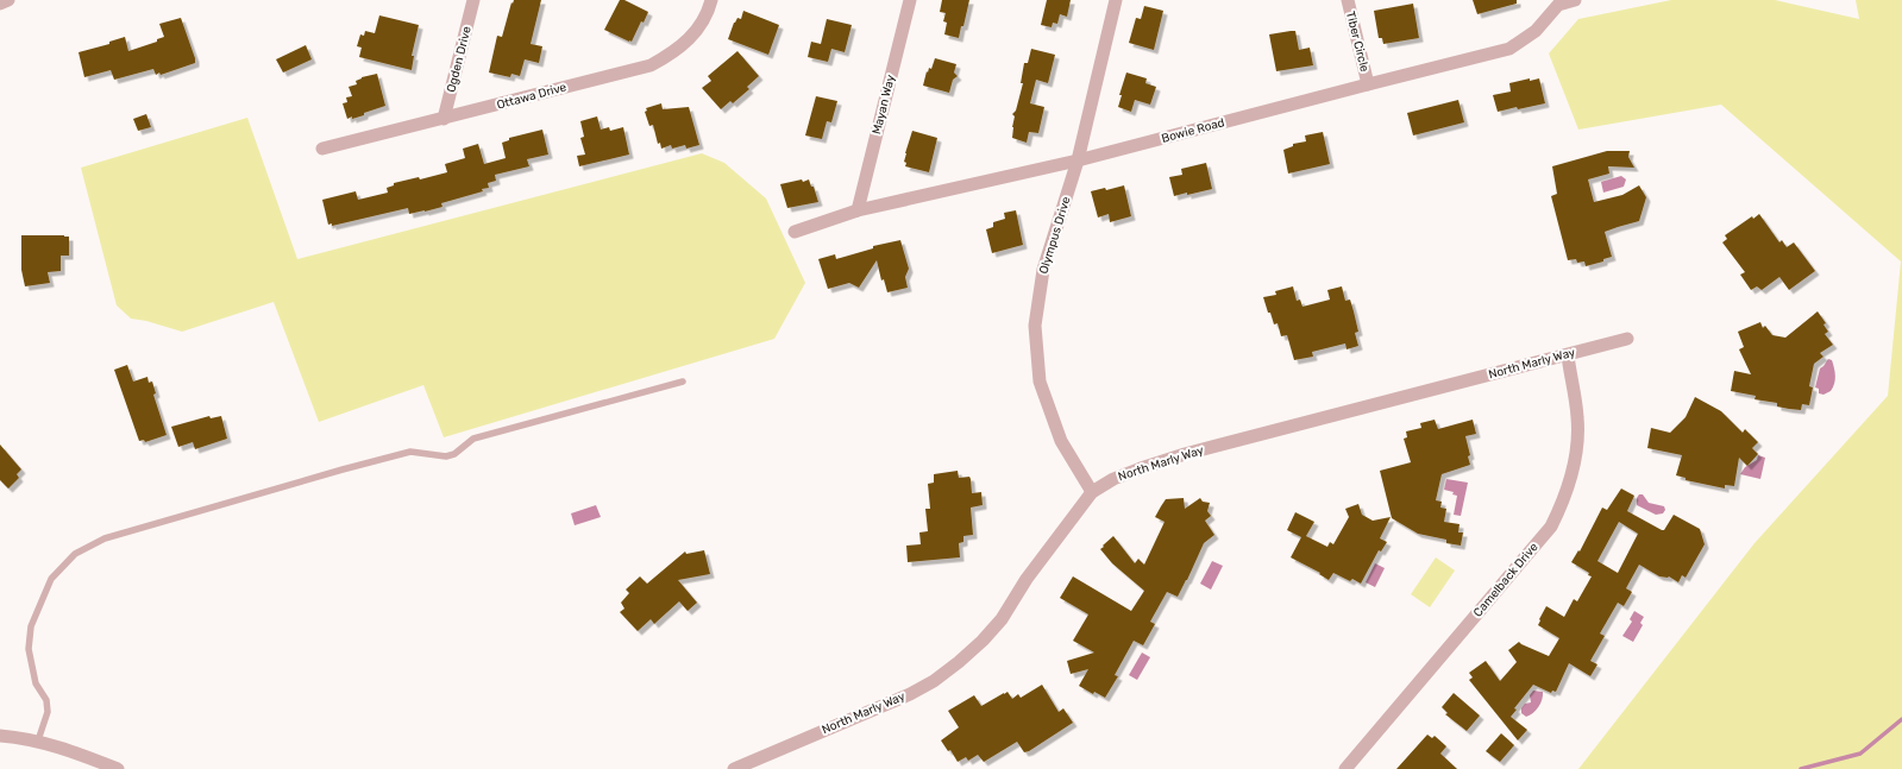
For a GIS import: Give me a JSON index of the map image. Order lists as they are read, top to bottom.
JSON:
{
  "streets": {
    "street": [
      "Tiber Circle",
      "Ogden Drive",
      "Ottawa Drive",
      "Mayan Way",
      "Bowie Road",
      "Olympus Drive",
      "North Marly Way",
      "Camelback Drive"
    ]
  },
  "crossings": [
    ["Tiber Circle", "Bowie Road"],
    ["Ogden Drive", "Ottawa Drive"],
    ["Mayan Way", "Bowie Road"],
    ["Bowie Road", "Olympus Drive"],
    ["Olympus Drive", "North Marly Way"],
    ["North Marly Way", "Camelback Drive"]
  ]
}
